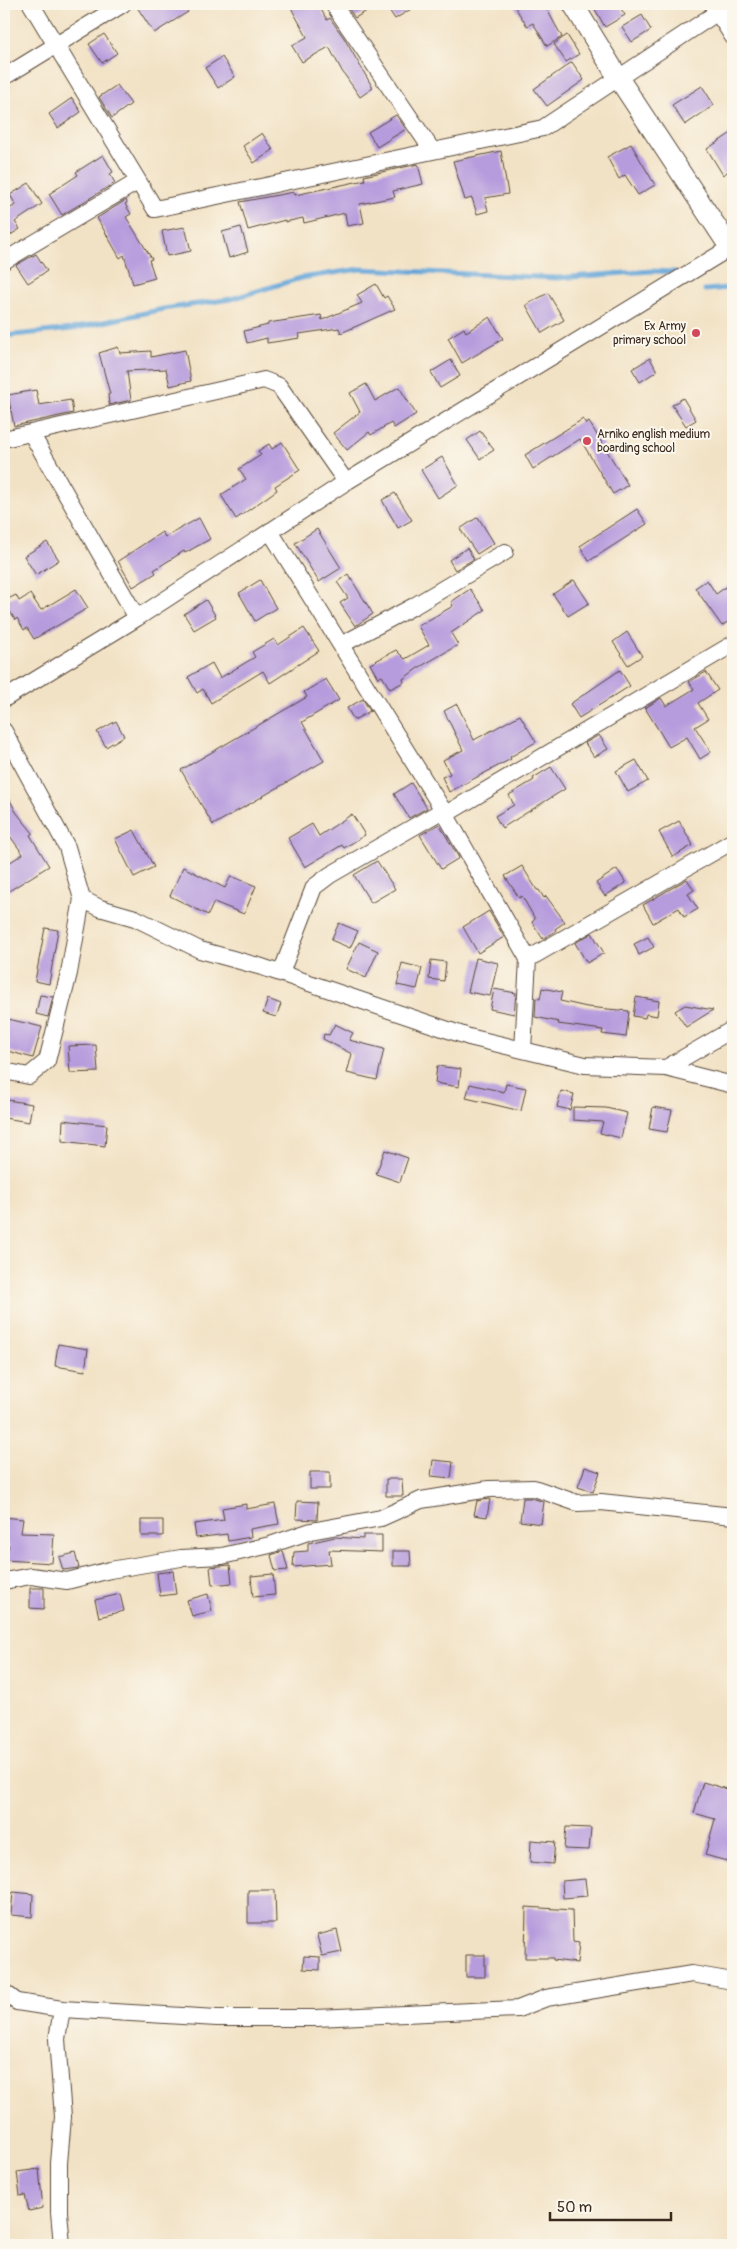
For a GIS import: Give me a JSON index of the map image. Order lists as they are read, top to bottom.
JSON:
{
  "places": ["Ex Army primary school", "Arniko english medium boarding school"],
  "scale_bar": "50 m"
}
